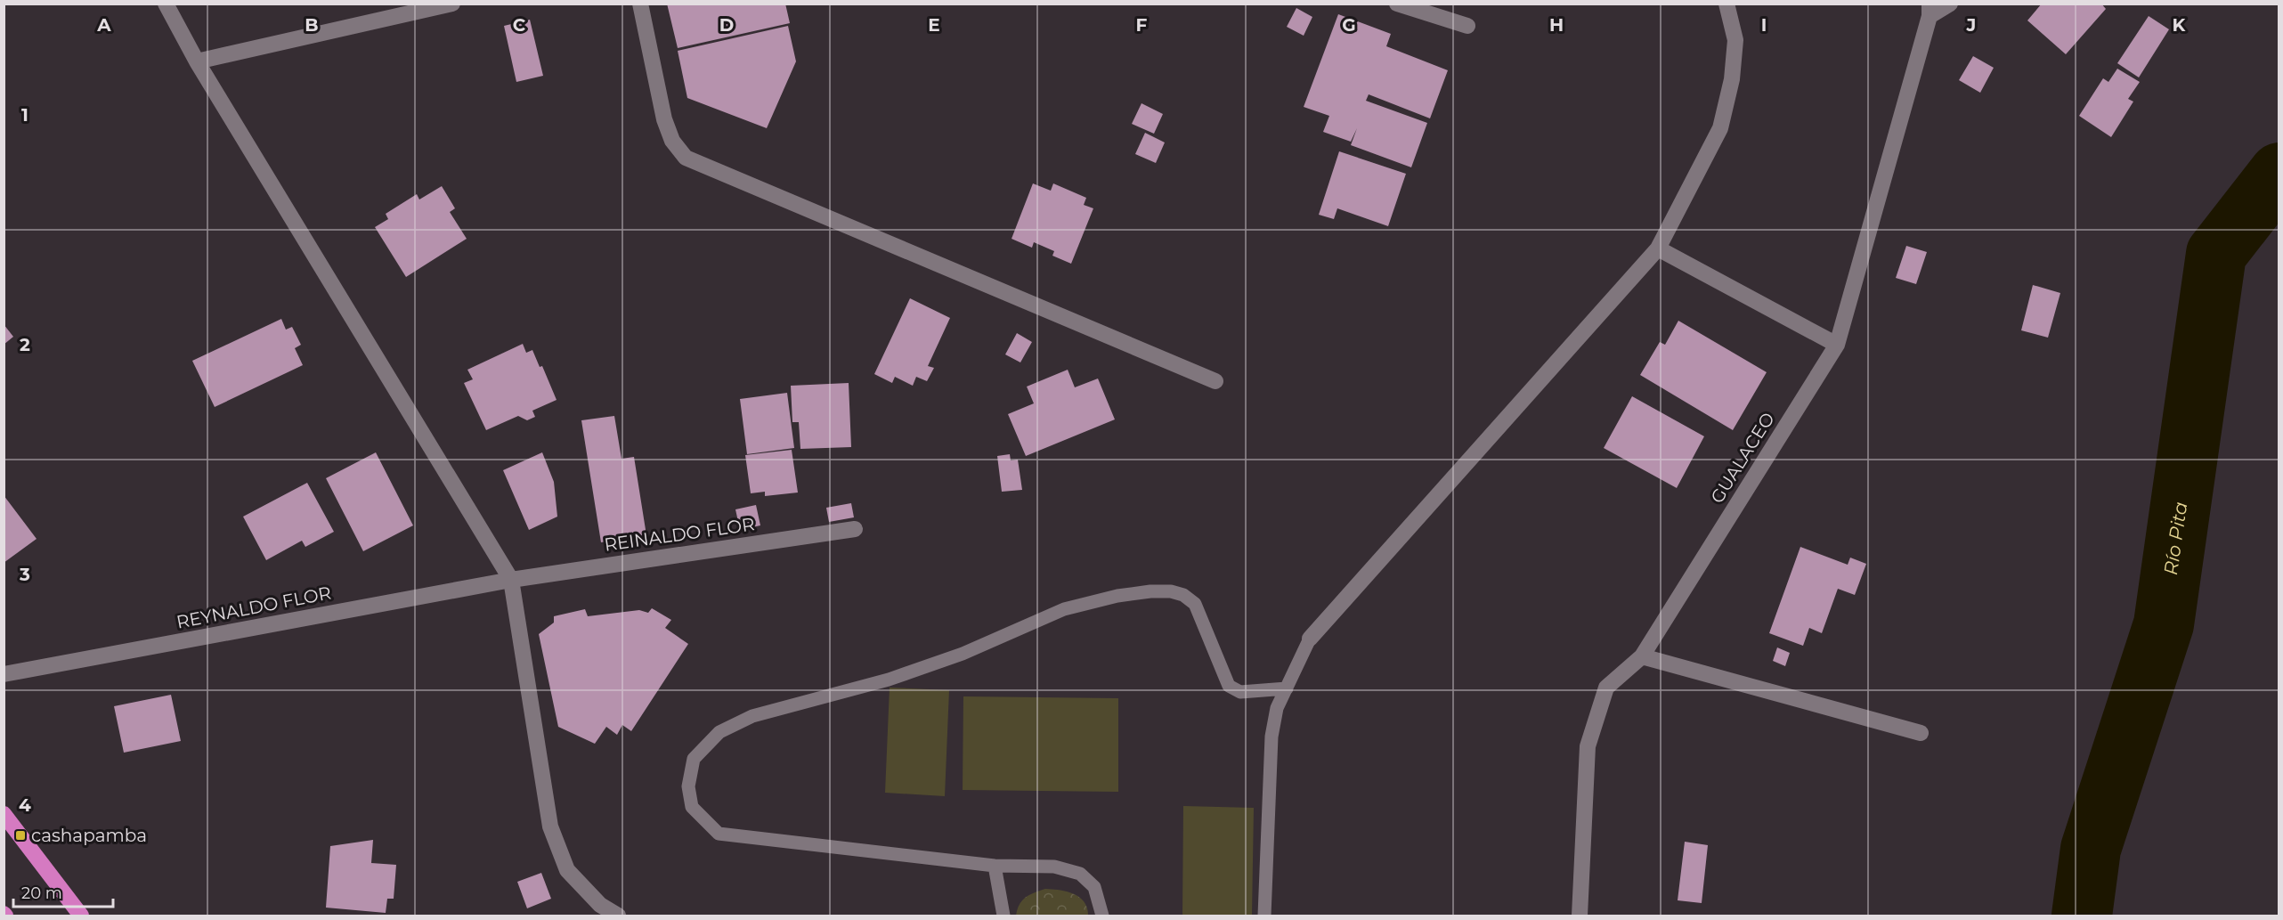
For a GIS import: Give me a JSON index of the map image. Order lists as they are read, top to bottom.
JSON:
{
  "streets": {
    "street": ["GUALACEO", "REINALDO FLOR", "REYNALDO FLOR"]
  },
  "crossings": [
    ["REINALDO FLOR", "REYNALDO FLOR"]
  ],
  "water": ["Río Pita"],
  "places": {
    "transit": ["cashapamba"]
  },
  "scale_bar": "20 m",
  "grid": {
    "columns": [
      "A",
      "B",
      "C",
      "D",
      "E",
      "F",
      "G",
      "H",
      "I",
      "J",
      "K"
    ],
    "rows": [
      "1",
      "2",
      "3",
      "4"
    ]
  }
}
